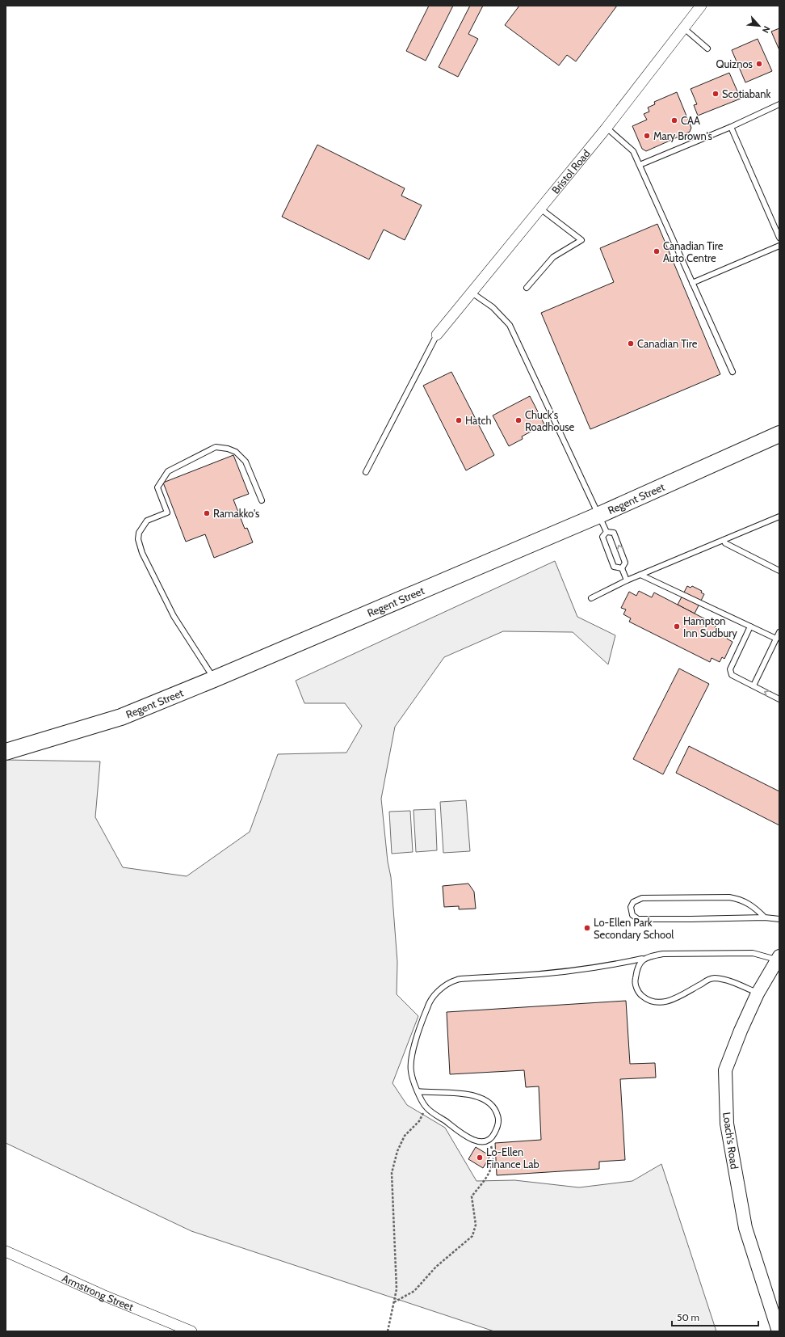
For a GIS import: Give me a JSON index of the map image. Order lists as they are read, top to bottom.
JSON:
{
  "streets": {
    "main road": ["Regent Street"],
    "street": ["Bristol Road", "Loach's Road", "Armstrong Street"]
  },
  "places": [
    "Quiznos",
    "Scotiabank",
    "CAA",
    "Mary Brown's",
    "Canadian Tire Auto Centre",
    "Canadian Tire",
    "Hatch",
    "Chuck's Roadhouse",
    "Ramakko's",
    "Hampton Inn Sudbury",
    "Lo-Ellen Park Secondary School",
    "Lo-Ellen Finance Lab"
  ],
  "scale_bar": "50 m",
  "north": "bottom right"
}
